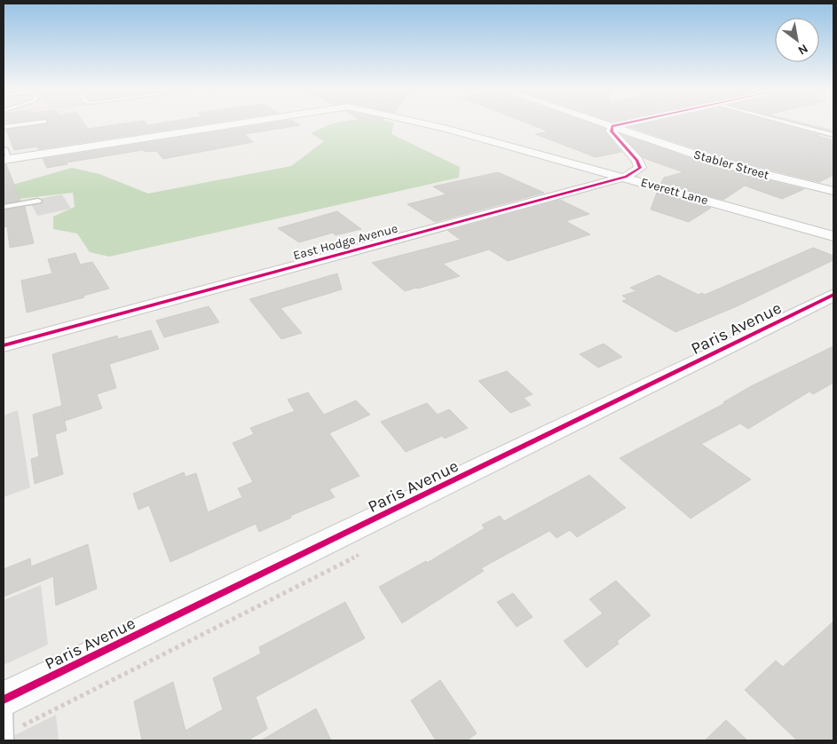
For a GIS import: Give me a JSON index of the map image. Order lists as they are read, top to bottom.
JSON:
{
  "streets": {
    "street": [
      "Stabler Street",
      "Everett Lane",
      "East Hodge Avenue",
      "Paris Avenue"
    ]
  },
  "crossings": [
    ["Everett Lane", "East Hodge Avenue"]
  ],
  "north": "bottom right"
}
